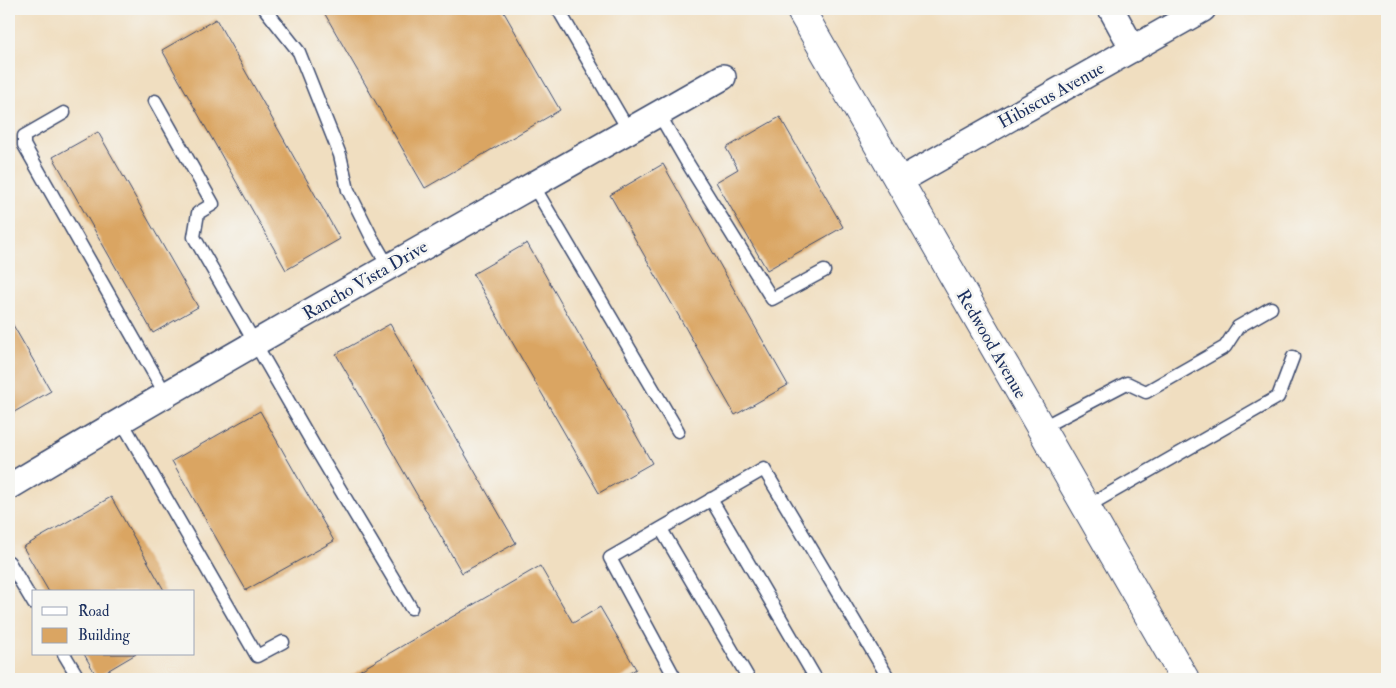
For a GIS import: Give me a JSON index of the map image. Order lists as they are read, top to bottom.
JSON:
{
  "streets": {
    "street": ["Hibiscus Avenue", "Rancho Vista Drive", "Redwood Avenue"]
  },
  "crossings": [
    ["Hibiscus Avenue", "Redwood Avenue"]
  ],
  "legend": ["Road", "Building"]
}
